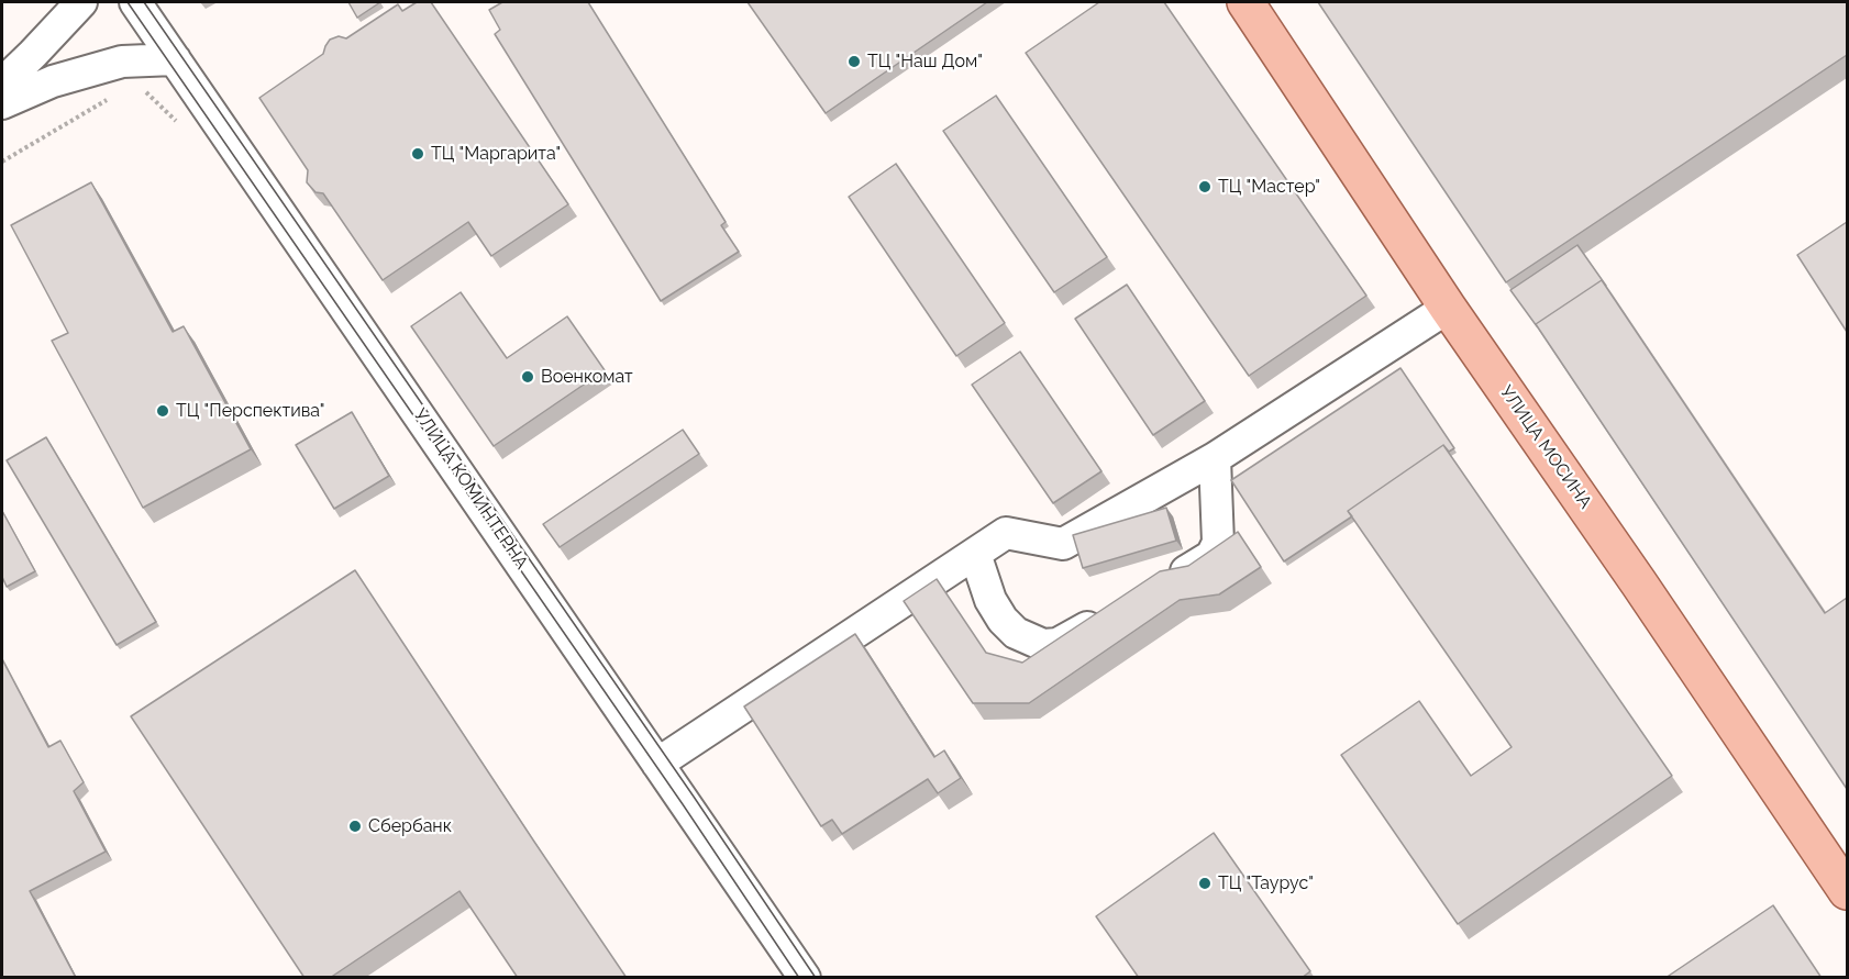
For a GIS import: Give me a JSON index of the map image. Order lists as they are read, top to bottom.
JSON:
{
  "streets": {
    "main road": ["УЛИЦА МОСИНА"],
    "street": ["УЛИЦА КОМИНТЕРНА"]
  },
  "places": [
    "ТЦ \"Наш Дом\"",
    "ТЦ \"Маргарита\"",
    "ТЦ \"Мастер\"",
    "Военкомат",
    "ТЦ \"Перспектива\"",
    "Сбербанк",
    "ТЦ \"Таурус\""
  ]
}
